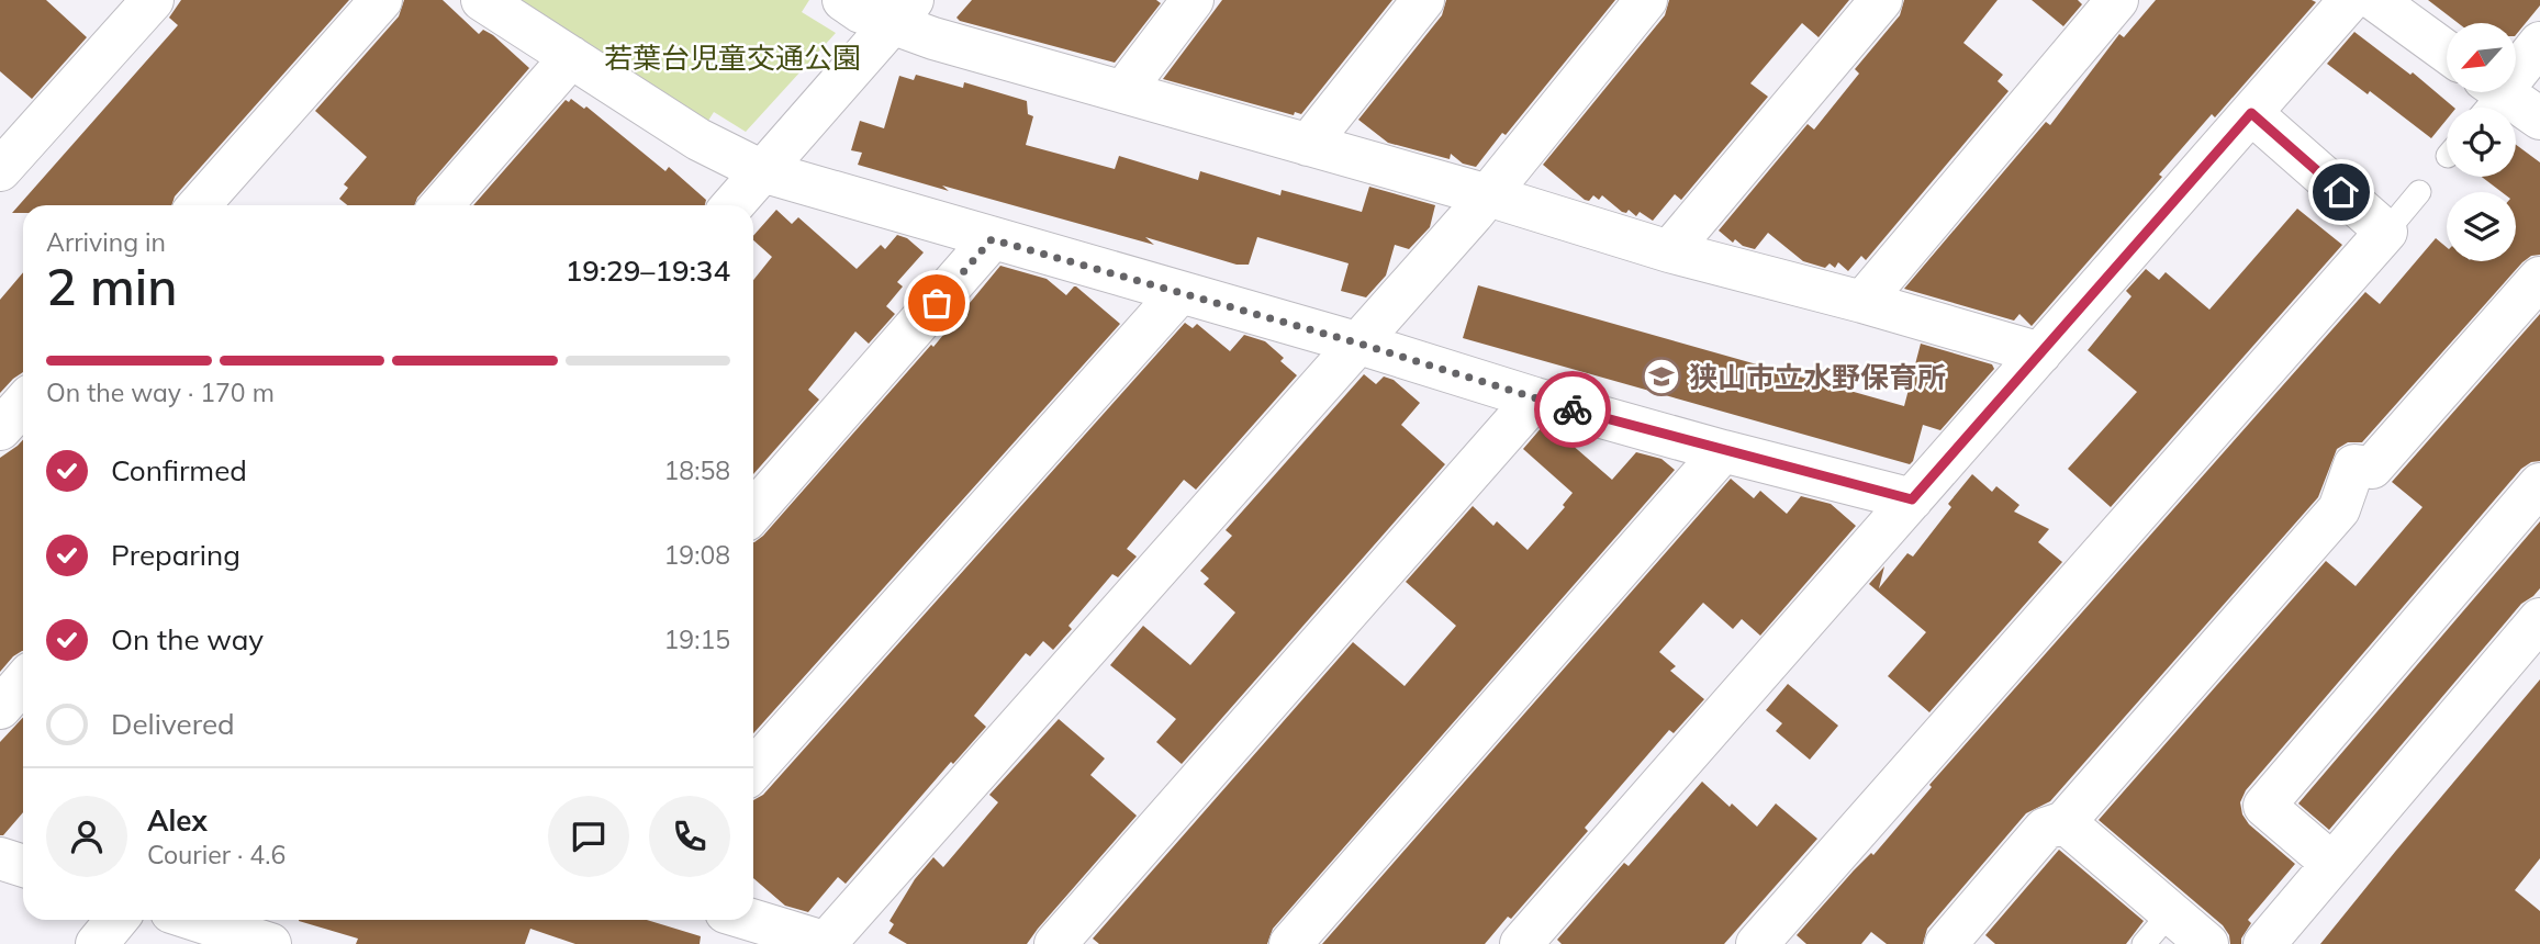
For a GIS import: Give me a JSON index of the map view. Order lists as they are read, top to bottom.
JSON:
{
  "parks": ["若葉台児童交通公園"],
  "places": {
    "school or university": ["狭山市立水野保育所"]
  },
  "north": "bottom left",
  "page": {
    "heading": ["2 min", "Arriving in", "19:29–19:34"],
    "panel": ["Alex", "Courier · 4.6"],
    "bar": "On the way · 170 m",
    "list": [
      ["Confirmed", "18:58"],
      ["Preparing", "19:08"],
      ["On the way", "19:15"],
      "Delivered"
    ]
  }
}
